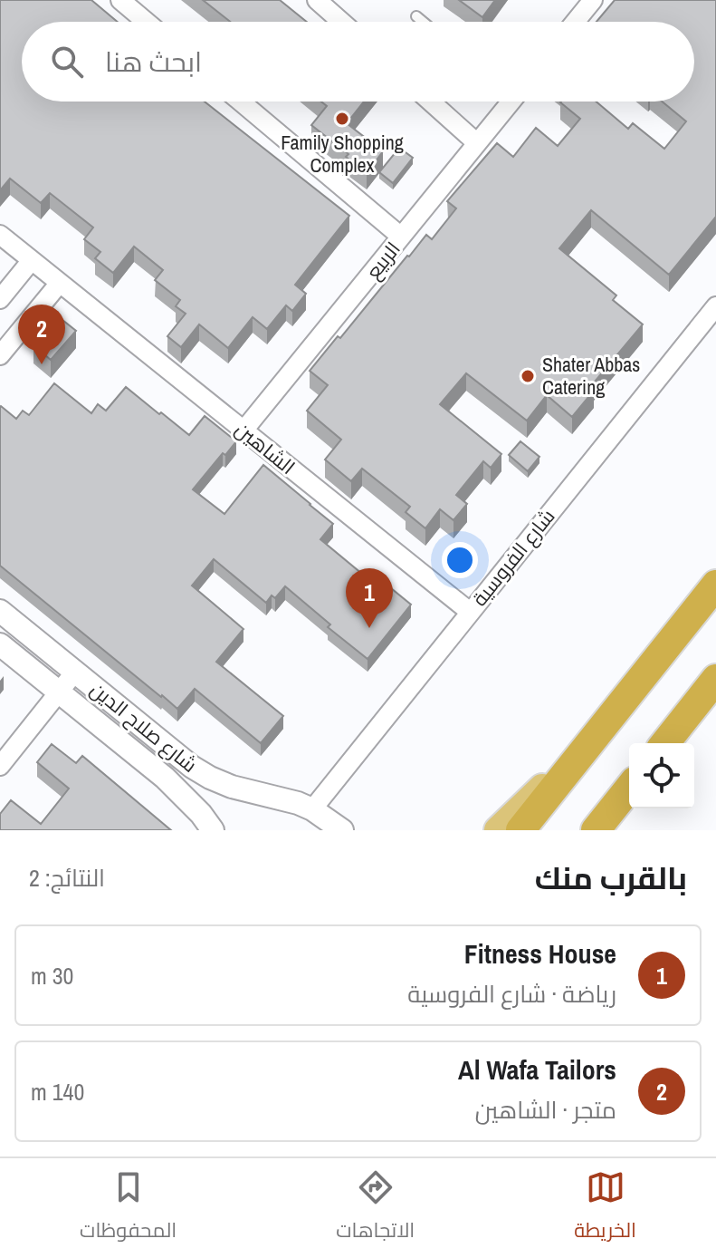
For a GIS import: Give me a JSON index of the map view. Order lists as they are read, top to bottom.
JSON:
{
  "streets": {
    "street": [
      "الربيع",
      "الشاهين",
      "شارع الفروسية",
      "شارع صلاح الدين"
    ]
  },
  "crossings": [
    ["الربيع", "الشاهين"],
    ["الشاهين", "شارع الفروسية"],
    ["شارع الفروسية", "شارع صلاح الدين"]
  ],
  "places": ["Family Shopping Complex", "Shater Abbas Catering"],
  "page": {
    "search": "ابحث هنا",
    "pins": ["2", "1"],
    "heading": ["بالقرب منك", "النتائج: 2"],
    "list": [
      {
        "mark": "1",
        "name": "Fitness House",
        "note": "رياضة · شارع الفروسية",
        "value": "30 m"
      },
      {
        "mark": "2",
        "name": "Al Wafa Tailors",
        "note": "متجر · الشاهين",
        "value": "140 m"
      }
    ],
    "nav": ["الخريطة", "الاتجاهات", "المحفوظات"]
  }
}
